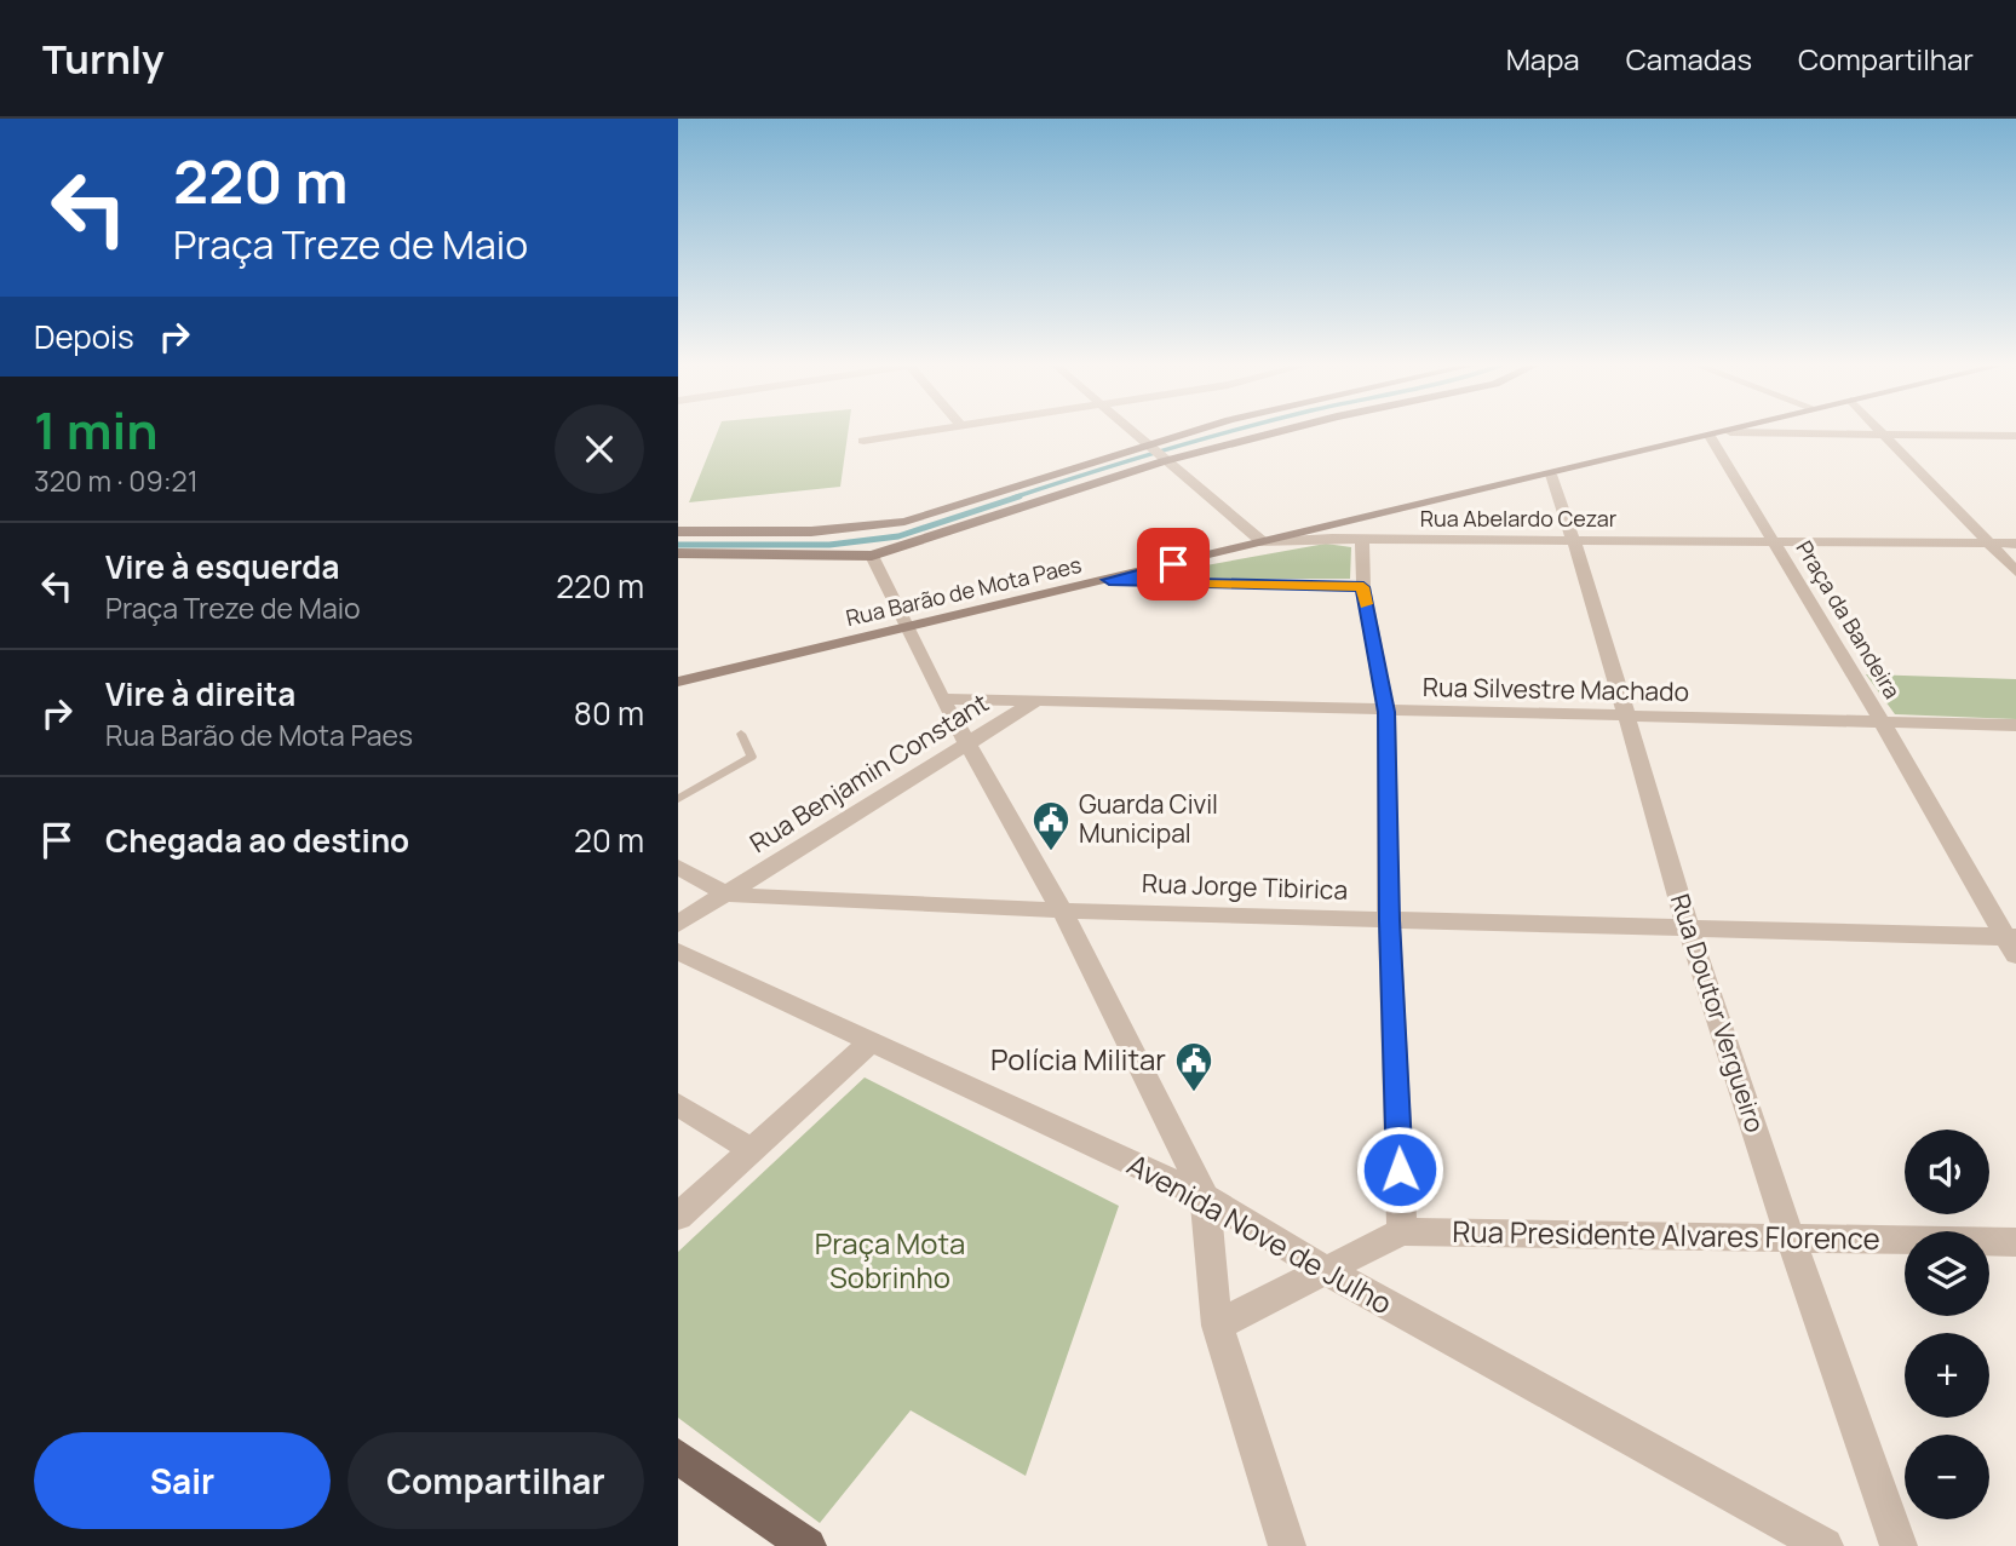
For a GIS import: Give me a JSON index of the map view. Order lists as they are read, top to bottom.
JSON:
{
  "streets": {
    "main road": ["Rua Barão de Mota Paes"],
    "street": [
      "Rua Abelardo Cezar",
      "Praça da Bandeira",
      "Rua Silvestre Machado",
      "Rua Benjamin Constant",
      "Rua Jorge Tibirica",
      "Rua Doutor Vergueiro",
      "Avenida Nove de Julho",
      "Rua Presidente Alvares Florence"
    ]
  },
  "crossings": [
    ["Rua Abelardo Cezar", "Rua Barão de Mota Paes"],
    ["Rua Abelardo Cezar", "Praça da Bandeira"],
    ["Rua Abelardo Cezar", "Rua Doutor Vergueiro"],
    ["Rua Barão de Mota Paes", "Praça da Bandeira"],
    ["Rua Barão de Mota Paes", "Rua Doutor Vergueiro"],
    ["Praça da Bandeira", "Rua Silvestre Machado"],
    ["Praça da Bandeira", "Rua Jorge Tibirica"],
    ["Rua Silvestre Machado", "Rua Benjamin Constant"],
    ["Rua Silvestre Machado", "Rua Doutor Vergueiro"],
    ["Rua Benjamin Constant", "Rua Jorge Tibirica"],
    ["Rua Jorge Tibirica", "Rua Doutor Vergueiro"],
    ["Rua Doutor Vergueiro", "Rua Presidente Alvares Florence"],
    ["Avenida Nove de Julho", "Rua Presidente Alvares Florence"]
  ],
  "parks": ["Praça Mota Sobrinho"],
  "places": {
    "public building": ["Guarda Civil Municipal", "Polícia Militar"]
  },
  "page": {
    "header": "Turnly",
    "nav": ["Mapa", "Camadas", "Compartilhar"],
    "turn": ["220 m", "Praça Treze de Maio"],
    "then": "Depois",
    "heading": ["1 min", "320 m · 09:21"],
    "list": [
      {
        "name": "Vire à esquerda",
        "note": "Praça Treze de Maio",
        "value": "220 m"
      },
      {
        "name": "Vire à direita",
        "note": "Rua Barão de Mota Paes",
        "value": "80 m"
      },
      {
        "name": "Chegada ao destino",
        "value": "20 m"
      }
    ],
    "map_buttons": ["+", "−"],
    "buttons": ["Sair", "Compartilhar"]
  }
}
